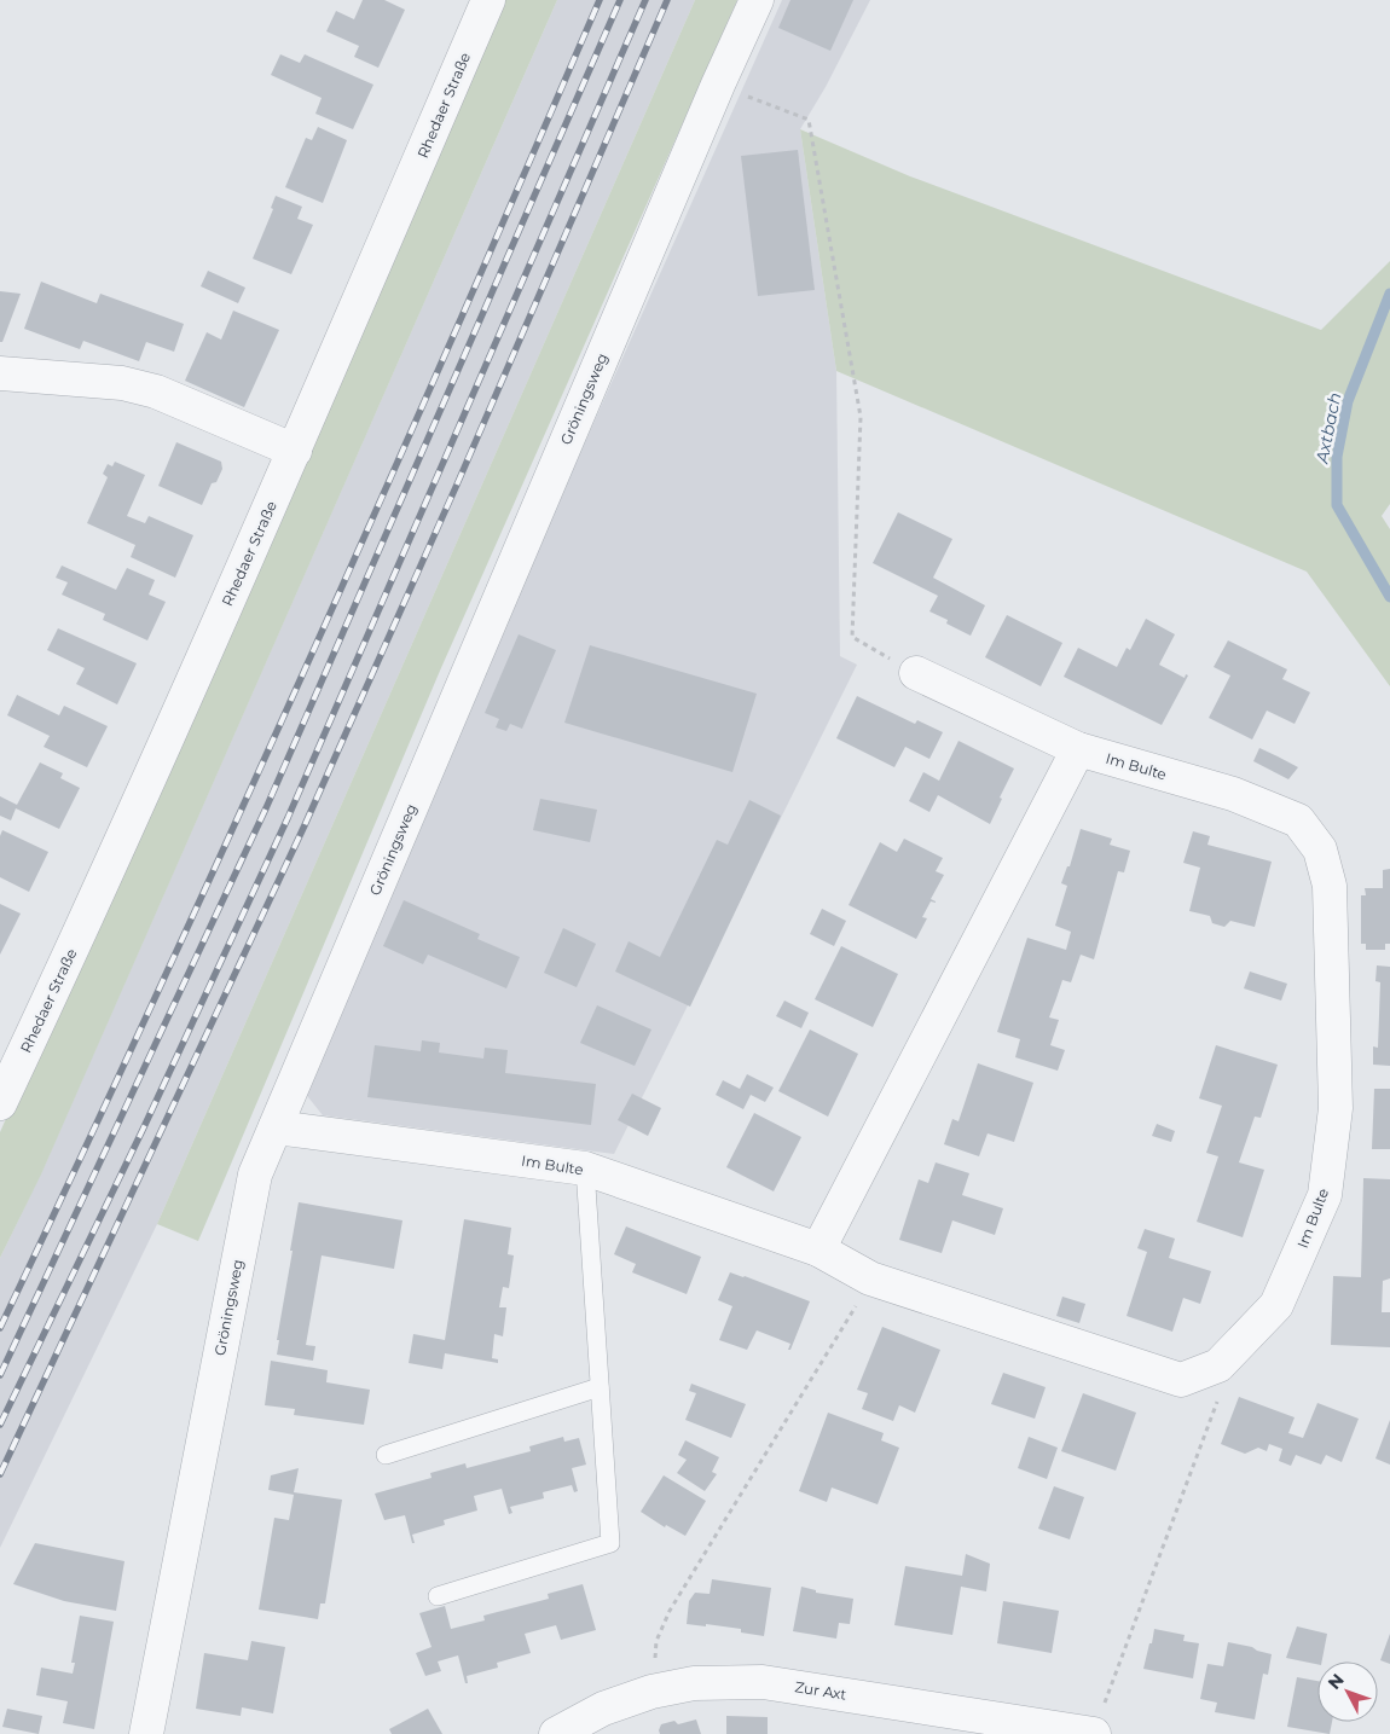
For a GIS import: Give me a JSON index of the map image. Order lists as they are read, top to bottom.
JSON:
{
  "streets": {
    "street": [
      "Rhedaer Straße",
      "Gröningsweg",
      "Im Bulte",
      "Zur Axt"
    ]
  },
  "crossings": [
    ["Gröningsweg", "Im Bulte"]
  ],
  "water": ["Axtbach"],
  "north": "top left"
}
